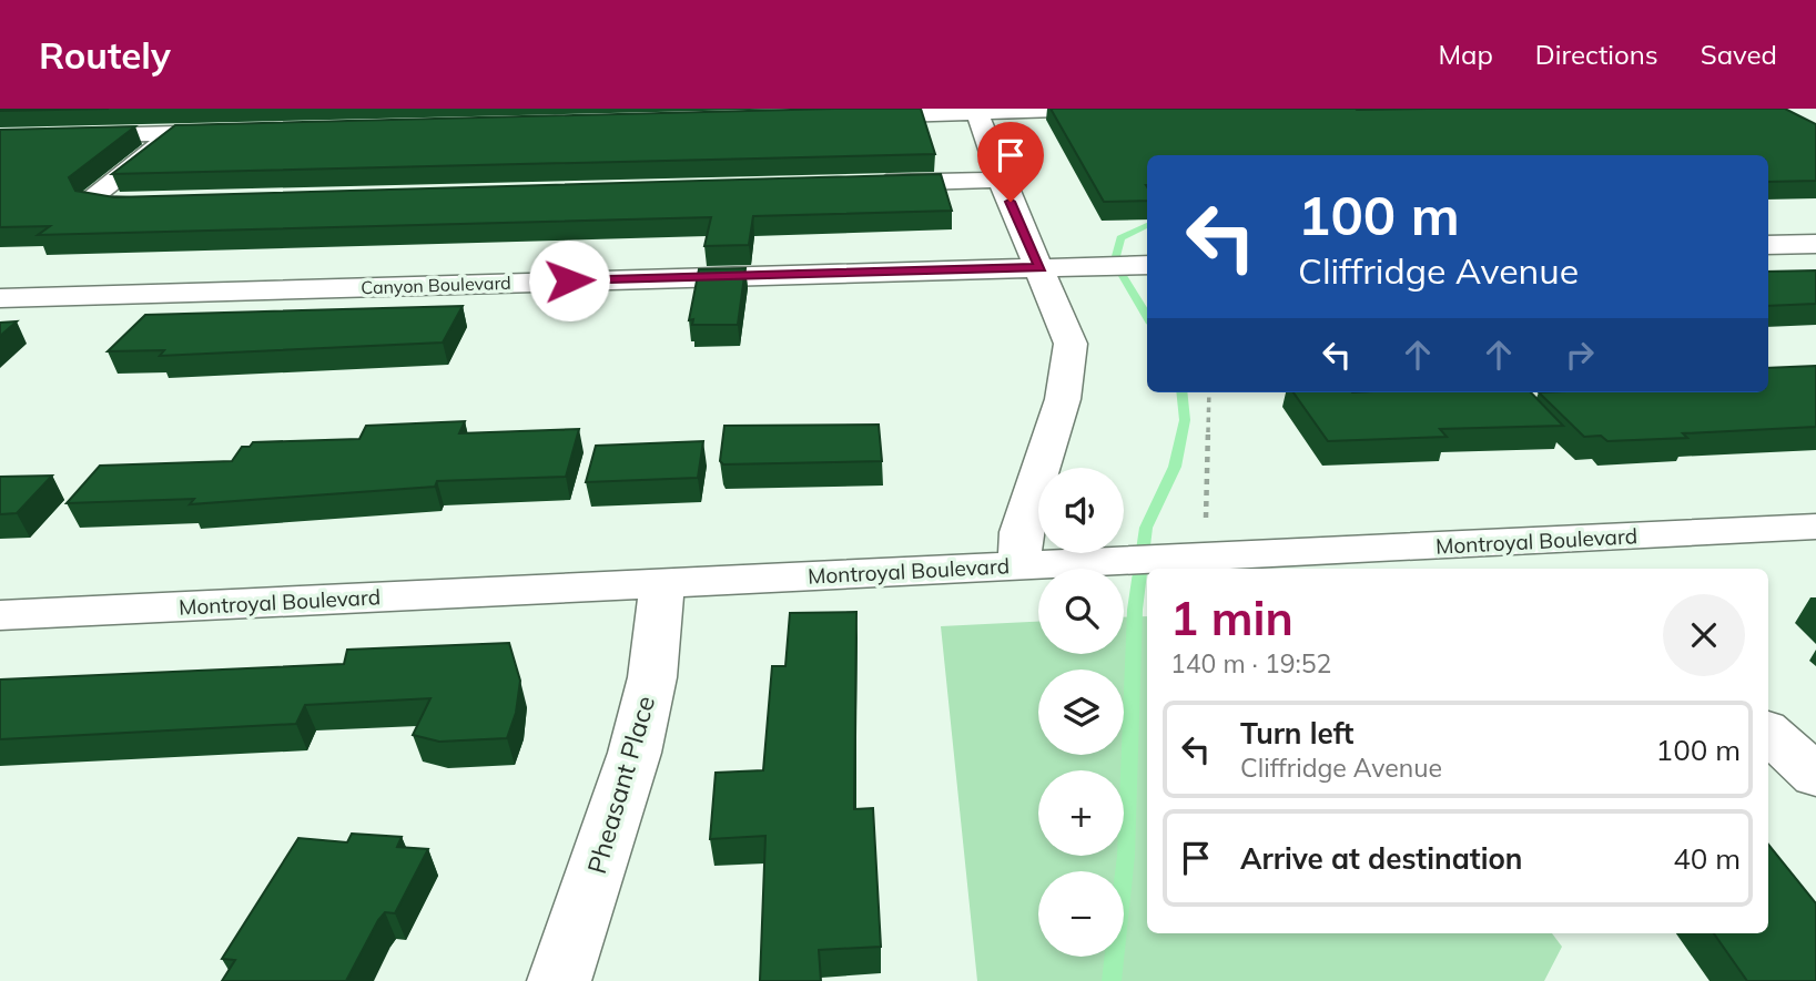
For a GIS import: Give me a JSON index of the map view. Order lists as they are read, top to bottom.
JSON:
{
  "streets": {
    "street": ["Canyon Boulevard", "Montroyal Boulevard", "Pheasant Place"]
  },
  "crossings": [
    ["Montroyal Boulevard", "Pheasant Place"]
  ],
  "page": {
    "header": "Routely",
    "nav": ["Map", "Directions", "Saved"],
    "turn": ["100 m", "Cliffridge Avenue"],
    "map_buttons": ["+", "−"],
    "heading": ["1 min", "140 m · 19:52"],
    "list": [
      {
        "name": "Turn left",
        "note": "Cliffridge Avenue",
        "value": "100 m"
      },
      {
        "name": "Arrive at destination",
        "value": "40 m"
      }
    ]
  }
}
